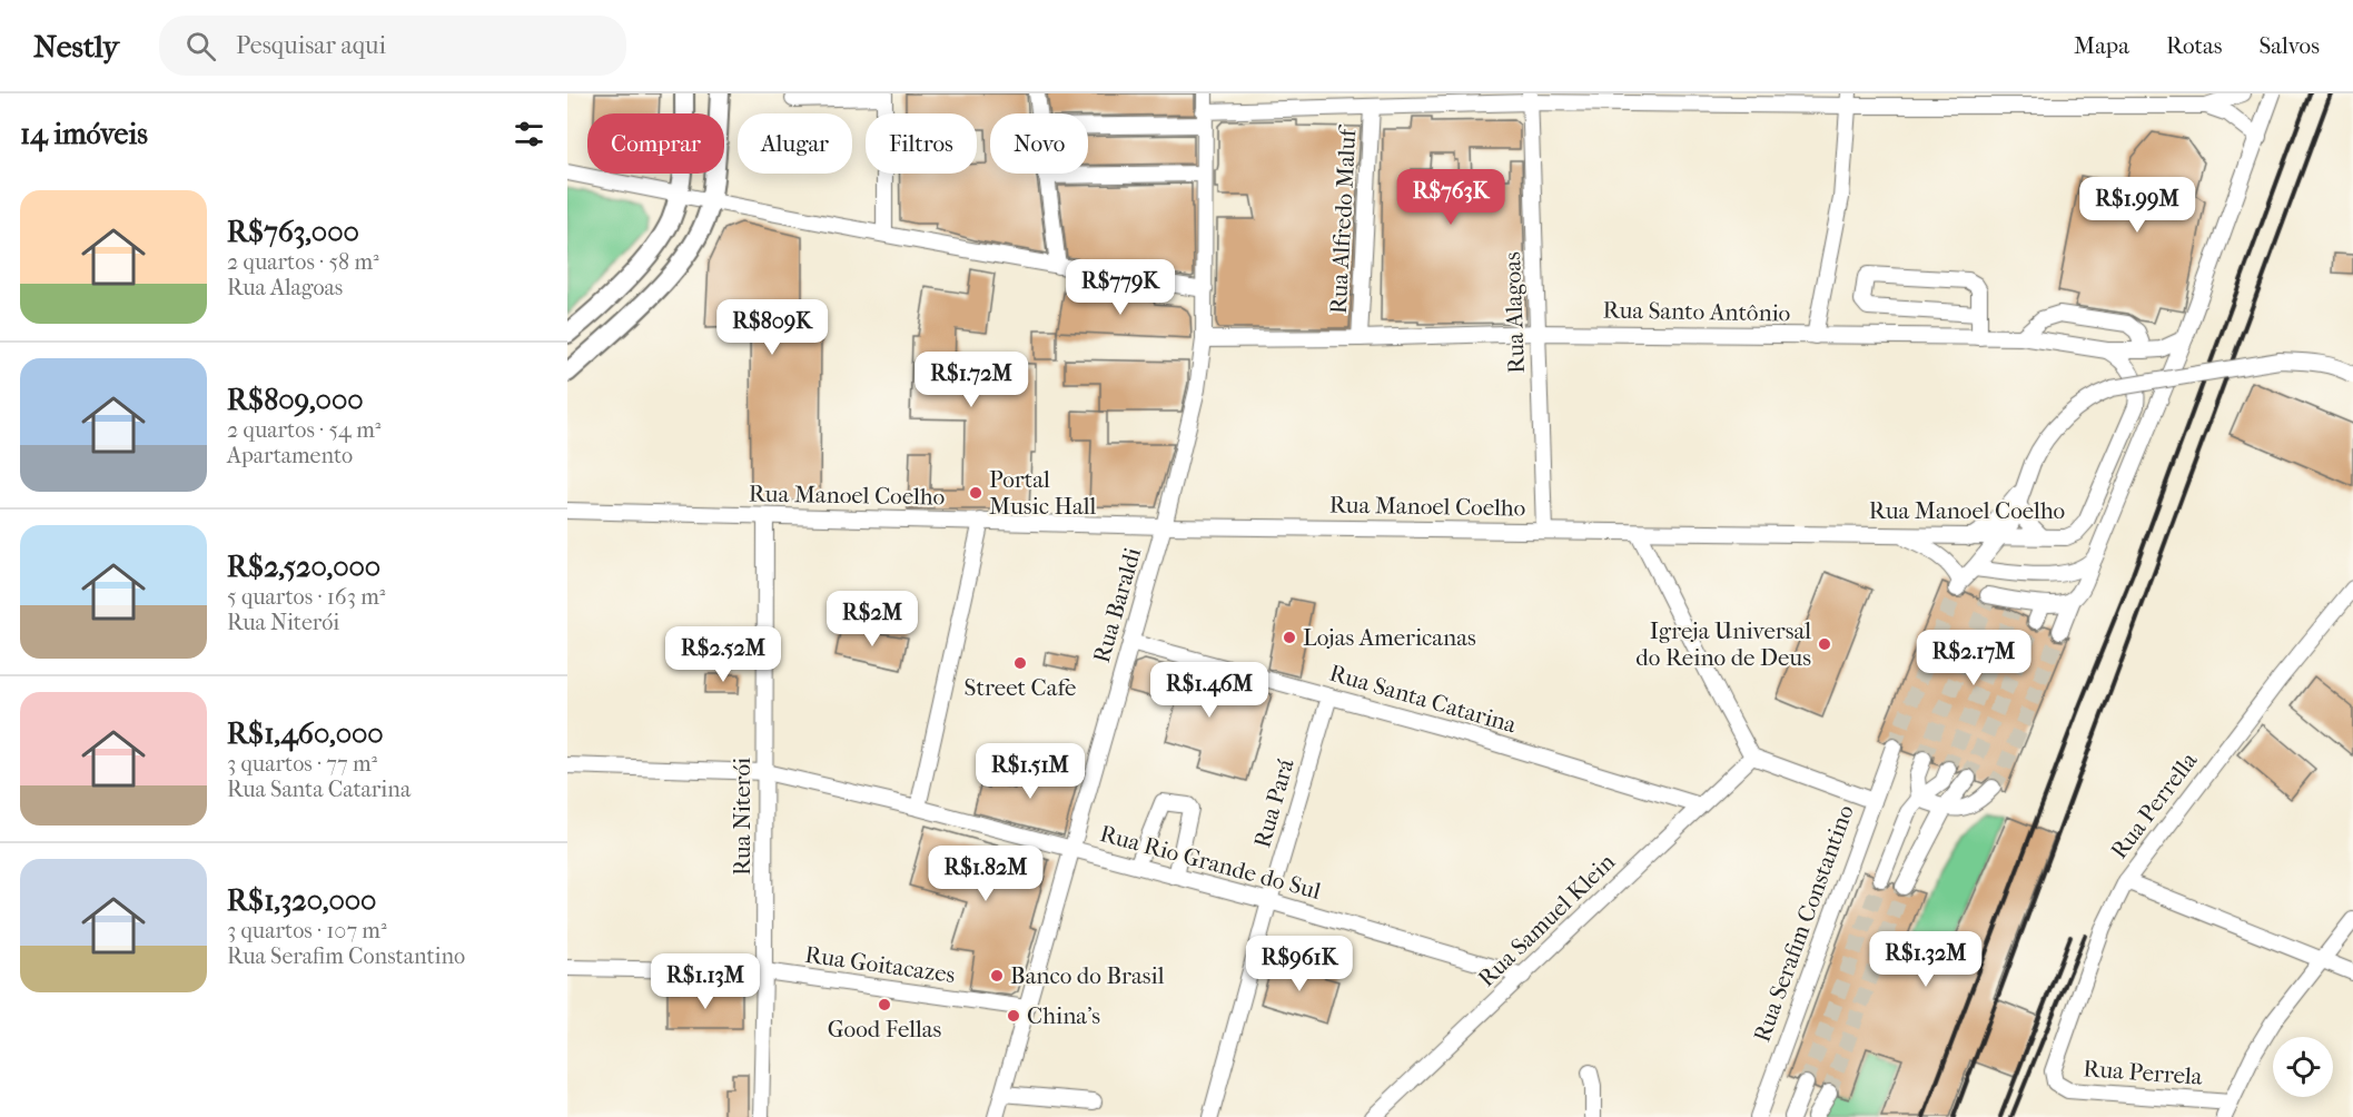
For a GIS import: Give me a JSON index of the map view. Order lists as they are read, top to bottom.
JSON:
{
  "streets": {
    "street": [
      "Rua Alfredo Maluf",
      "Rua Santo Antônio",
      "Rua Alagoas",
      "Rua Manoel Coelho",
      "Rua Baraldi",
      "Rua Santa Catarina",
      "Rua Pará",
      "Rua Perrella",
      "Rua Niterói",
      "Rua Rio Grande do Sul",
      "Rua Samuel Klein",
      "Rua Serafim Constantino",
      "Rua Goitacazes",
      "Rua Perrela"
    ]
  },
  "crossings": [
    ["Rua Alfredo Maluf", "Rua Santo Antônio"],
    ["Rua Santo Antônio", "Rua Alagoas"],
    ["Rua Santo Antônio", "Rua Manoel Coelho"],
    ["Rua Santo Antônio", "Rua Baraldi"],
    ["Rua Alagoas", "Rua Manoel Coelho"],
    ["Rua Manoel Coelho", "Rua Baraldi"],
    ["Rua Manoel Coelho", "Rua Niterói"],
    ["Rua Baraldi", "Rua Santa Catarina"],
    ["Rua Baraldi", "Rua Rio Grande do Sul"],
    ["Rua Baraldi", "Rua Goitacazes"],
    ["Rua Santa Catarina", "Rua Pará"],
    ["Rua Santa Catarina", "Rua Samuel Klein"],
    ["Rua Pará", "Rua Rio Grande do Sul"],
    ["Rua Perrella", "Rua Perrela"],
    ["Rua Niterói", "Rua Rio Grande do Sul"],
    ["Rua Niterói", "Rua Goitacazes"],
    ["Rua Rio Grande do Sul", "Rua Samuel Klein"]
  ],
  "places": [
    "Portal Music Hall",
    "Lojas Americanas",
    "Igreja Universal do Reino de Deus",
    "Street Cafe",
    "Banco do Brasil",
    "Good Fellas",
    "China's"
  ],
  "page": {
    "header": "Nestly",
    "search": "Pesquisar aqui",
    "nav": ["Mapa", "Rotas", "Salvos"],
    "heading": "14 imóveis",
    "chip": [
      "Comprar",
      "Alugar",
      "Filtros",
      "Novo"
    ],
    "price": [
      "R$763K",
      "R$1.99M",
      "R$779K",
      "R$809K",
      "R$1.72M",
      "R$2M",
      "R$2.52M",
      "R$2.17M",
      "R$1.46M",
      "R$1.51M",
      "R$1.82M",
      "R$1.32M",
      "R$961K",
      "R$1.13M"
    ],
    "list": [
      {
        "name": "R$763,000",
        "note": "2 quartos · 58 m² · Rua Alagoas"
      },
      {
        "name": "R$809,000",
        "note": "2 quartos · 54 m² · Apartamento"
      },
      {
        "name": "R$2,520,000",
        "note": "5 quartos · 163 m² · Rua Niterói"
      },
      {
        "name": "R$1,460,000",
        "note": "3 quartos · 77 m² · Rua Santa Catarina"
      },
      {
        "name": "R$1,320,000",
        "note": "3 quartos · 107 m² · Rua Serafim Constantino"
      }
    ]
  }
}
